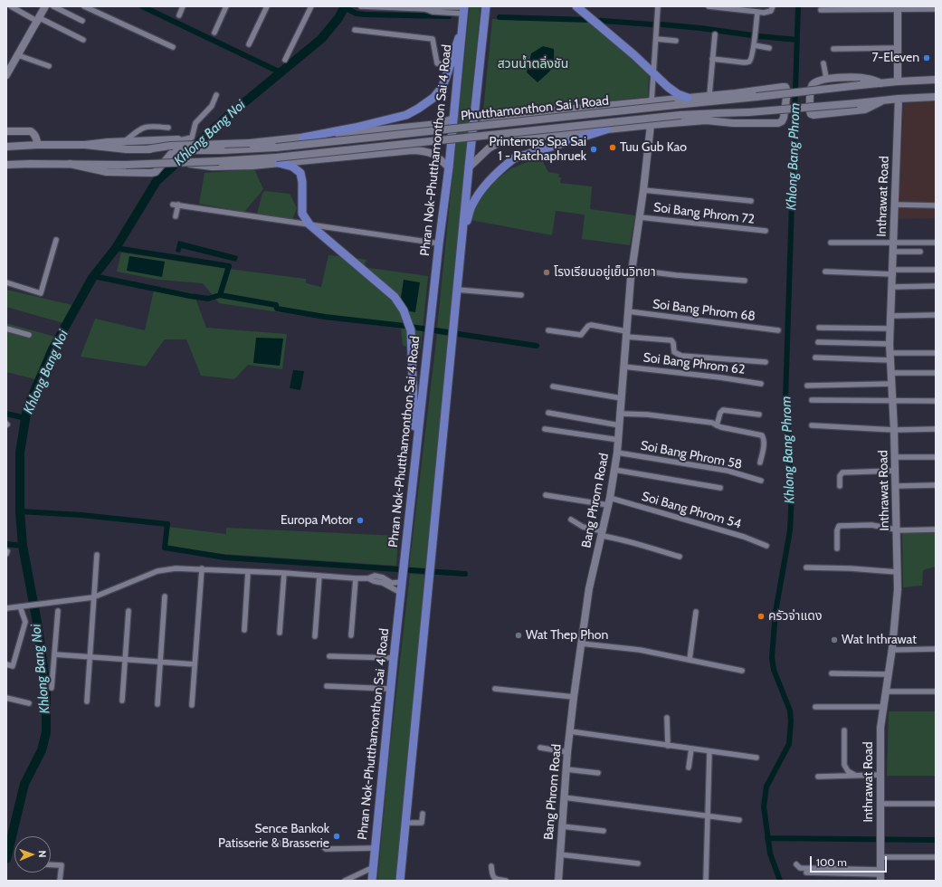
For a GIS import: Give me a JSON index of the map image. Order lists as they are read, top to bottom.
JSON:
{
  "streets": {
    "main road": [
      "Phutthamonthon Sai 1 Road",
      "Phran Nok-Phutthamonthon Sai 4 Road",
      "Inthrawat Road",
      "Bang Phrom Road"
    ],
    "street": [
      "Soi Bang Phrom 72",
      "Soi Bang Phrom 68",
      "Soi Bang Phrom 62",
      "Soi Bang Phrom 58",
      "Soi Bang Phrom 54"
    ]
  },
  "crossings": [
    ["Phutthamonthon Sai 1 Road", "Inthrawat Road"],
    ["Soi Bang Phrom 72", "Bang Phrom Road"],
    ["Soi Bang Phrom 68", "Bang Phrom Road"],
    ["Soi Bang Phrom 62", "Bang Phrom Road"],
    ["Soi Bang Phrom 58", "Bang Phrom Road"],
    ["Bang Phrom Road", "Soi Bang Phrom 54"]
  ],
  "water": ["Khlong Bang Noi", "Khlong Bang Phrom"],
  "parks": ["สวนน้ำตลิ่งชัน"],
  "places": [
    "7-Eleven",
    "Tuu Gub Kao",
    "Printemps Spa Sai 1 - Ratchaphruek",
    "โรงเรียนอยู่เย็นวิทยา",
    "Europa Motor",
    "ครัวจ่าแดง",
    "Wat Thep Phon",
    "Wat Inthrawat",
    "Sence Bankok Patisserie & Brasserie"
  ],
  "scale_bar": "100 m",
  "north": "right"
}
